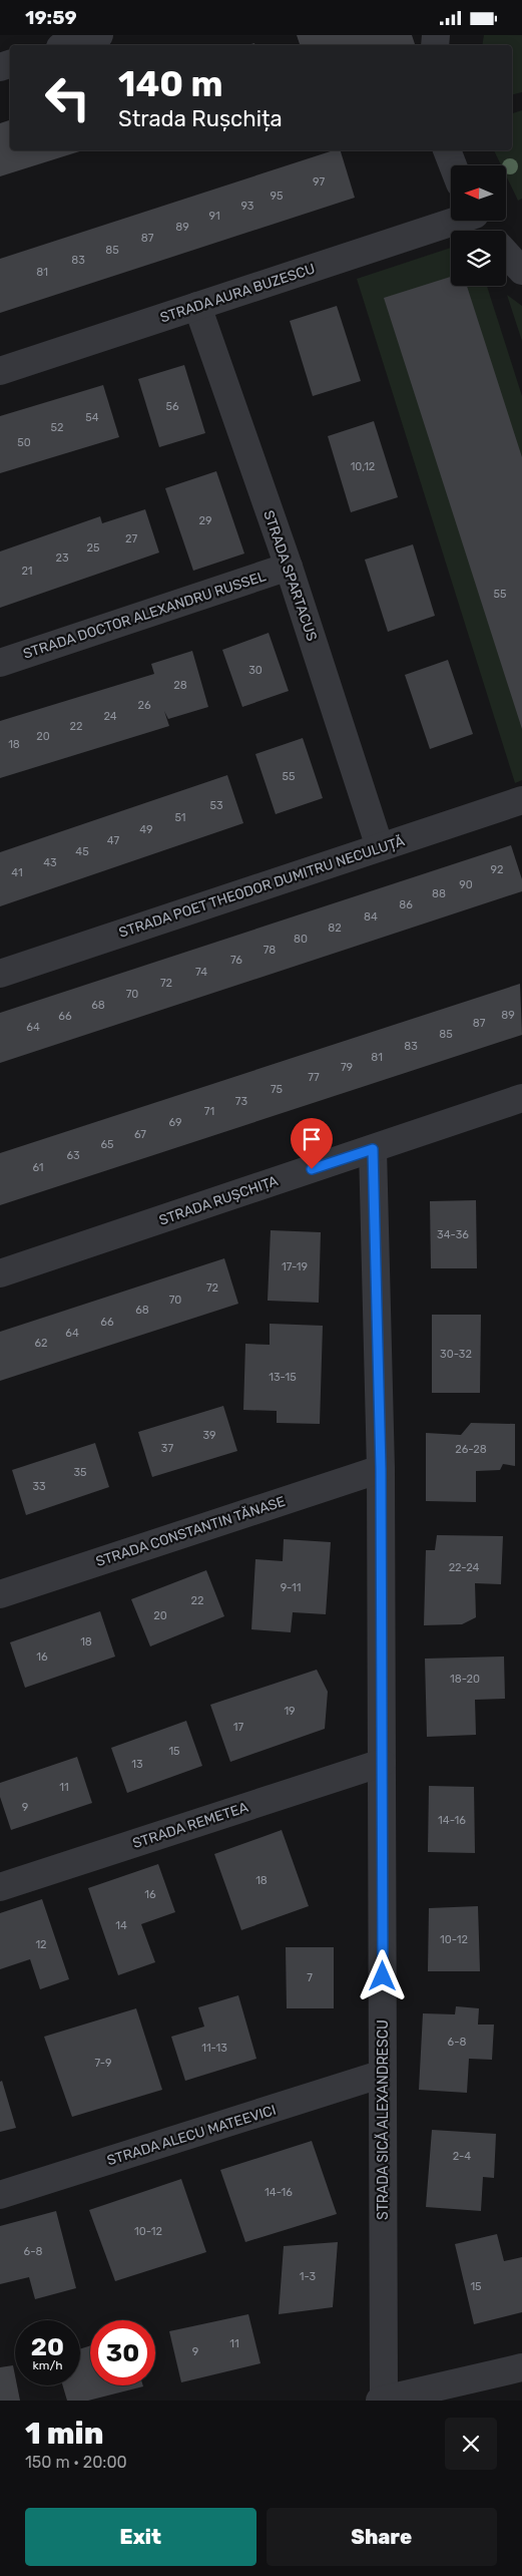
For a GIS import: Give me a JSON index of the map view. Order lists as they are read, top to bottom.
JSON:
{
  "streets": {
    "street": [
      "STRADA AURA BUZESCU",
      "STRADA SPARTACUS",
      "STRADA DOCTOR ALEXANDRU RUSSEL",
      "STRADA POET THEODOR DUMITRU NECULUȚĂ",
      "STRADA RUȘCHIȚA",
      "STRADA CONSTANTIN TĂNASE",
      "STRADA REMETEA",
      "STRADA SICĂ ALEXANDRESCU",
      "STRADA ALECU MATEEVICI"
    ]
  },
  "crossings": [
    ["STRADA AURA BUZESCU", "STRADA SPARTACUS"],
    ["STRADA SPARTACUS", "STRADA DOCTOR ALEXANDRU RUSSEL"],
    ["STRADA SPARTACUS", "STRADA POET THEODOR DUMITRU NECULUȚĂ"],
    ["STRADA RUȘCHIȚA", "STRADA SICĂ ALEXANDRESCU"],
    ["STRADA CONSTANTIN TĂNASE", "STRADA SICĂ ALEXANDRESCU"],
    ["STRADA REMETEA", "STRADA SICĂ ALEXANDRESCU"],
    ["STRADA SICĂ ALEXANDRESCU", "STRADA ALECU MATEEVICI"]
  ],
  "house_numbers": [
    "97",
    "95",
    "93",
    "91",
    "89",
    "87",
    "85",
    "83",
    "81",
    "56",
    "54",
    "52",
    "50",
    "10,12",
    "29",
    "27",
    "25",
    "23",
    "21",
    "55",
    "30",
    "28",
    "26",
    "24",
    "22",
    "20",
    "18",
    "55",
    "53",
    "51",
    "49",
    "47",
    "45",
    "43",
    "92",
    "41",
    "90",
    "88",
    "86",
    "84",
    "82",
    "80",
    "78",
    "76",
    "74",
    "72",
    "70",
    "68",
    "89",
    "66",
    "87",
    "64",
    "85",
    "83",
    "81",
    "79",
    "77",
    "75",
    "73",
    "71",
    "69",
    "67",
    "65",
    "63",
    "61",
    "34-36",
    "17-19",
    "72",
    "70",
    "68",
    "66",
    "64",
    "62",
    "30-32",
    "13-15",
    "39",
    "37",
    "26-28",
    "35",
    "33",
    "22-24",
    "9-11",
    "22",
    "20",
    "18",
    "16",
    "18-20",
    "19",
    "17",
    "15",
    "13",
    "11",
    "9",
    "14-16",
    "18",
    "16",
    "14",
    "10-12",
    "12",
    "7",
    "6-8",
    "11-13",
    "7-9",
    "2-4",
    "14-16",
    "10-12",
    "6-8",
    "1-3",
    "15",
    "11",
    "9"
  ],
  "north": "left",
  "page": {
    "status": "19:59",
    "turn": ["140 m", "Strada Rușchița"],
    "speed": "20 km/h",
    "limit": "30",
    "heading": ["1 min", "150 m · 20:00"],
    "buttons": ["Exit", "Share"]
  }
}
